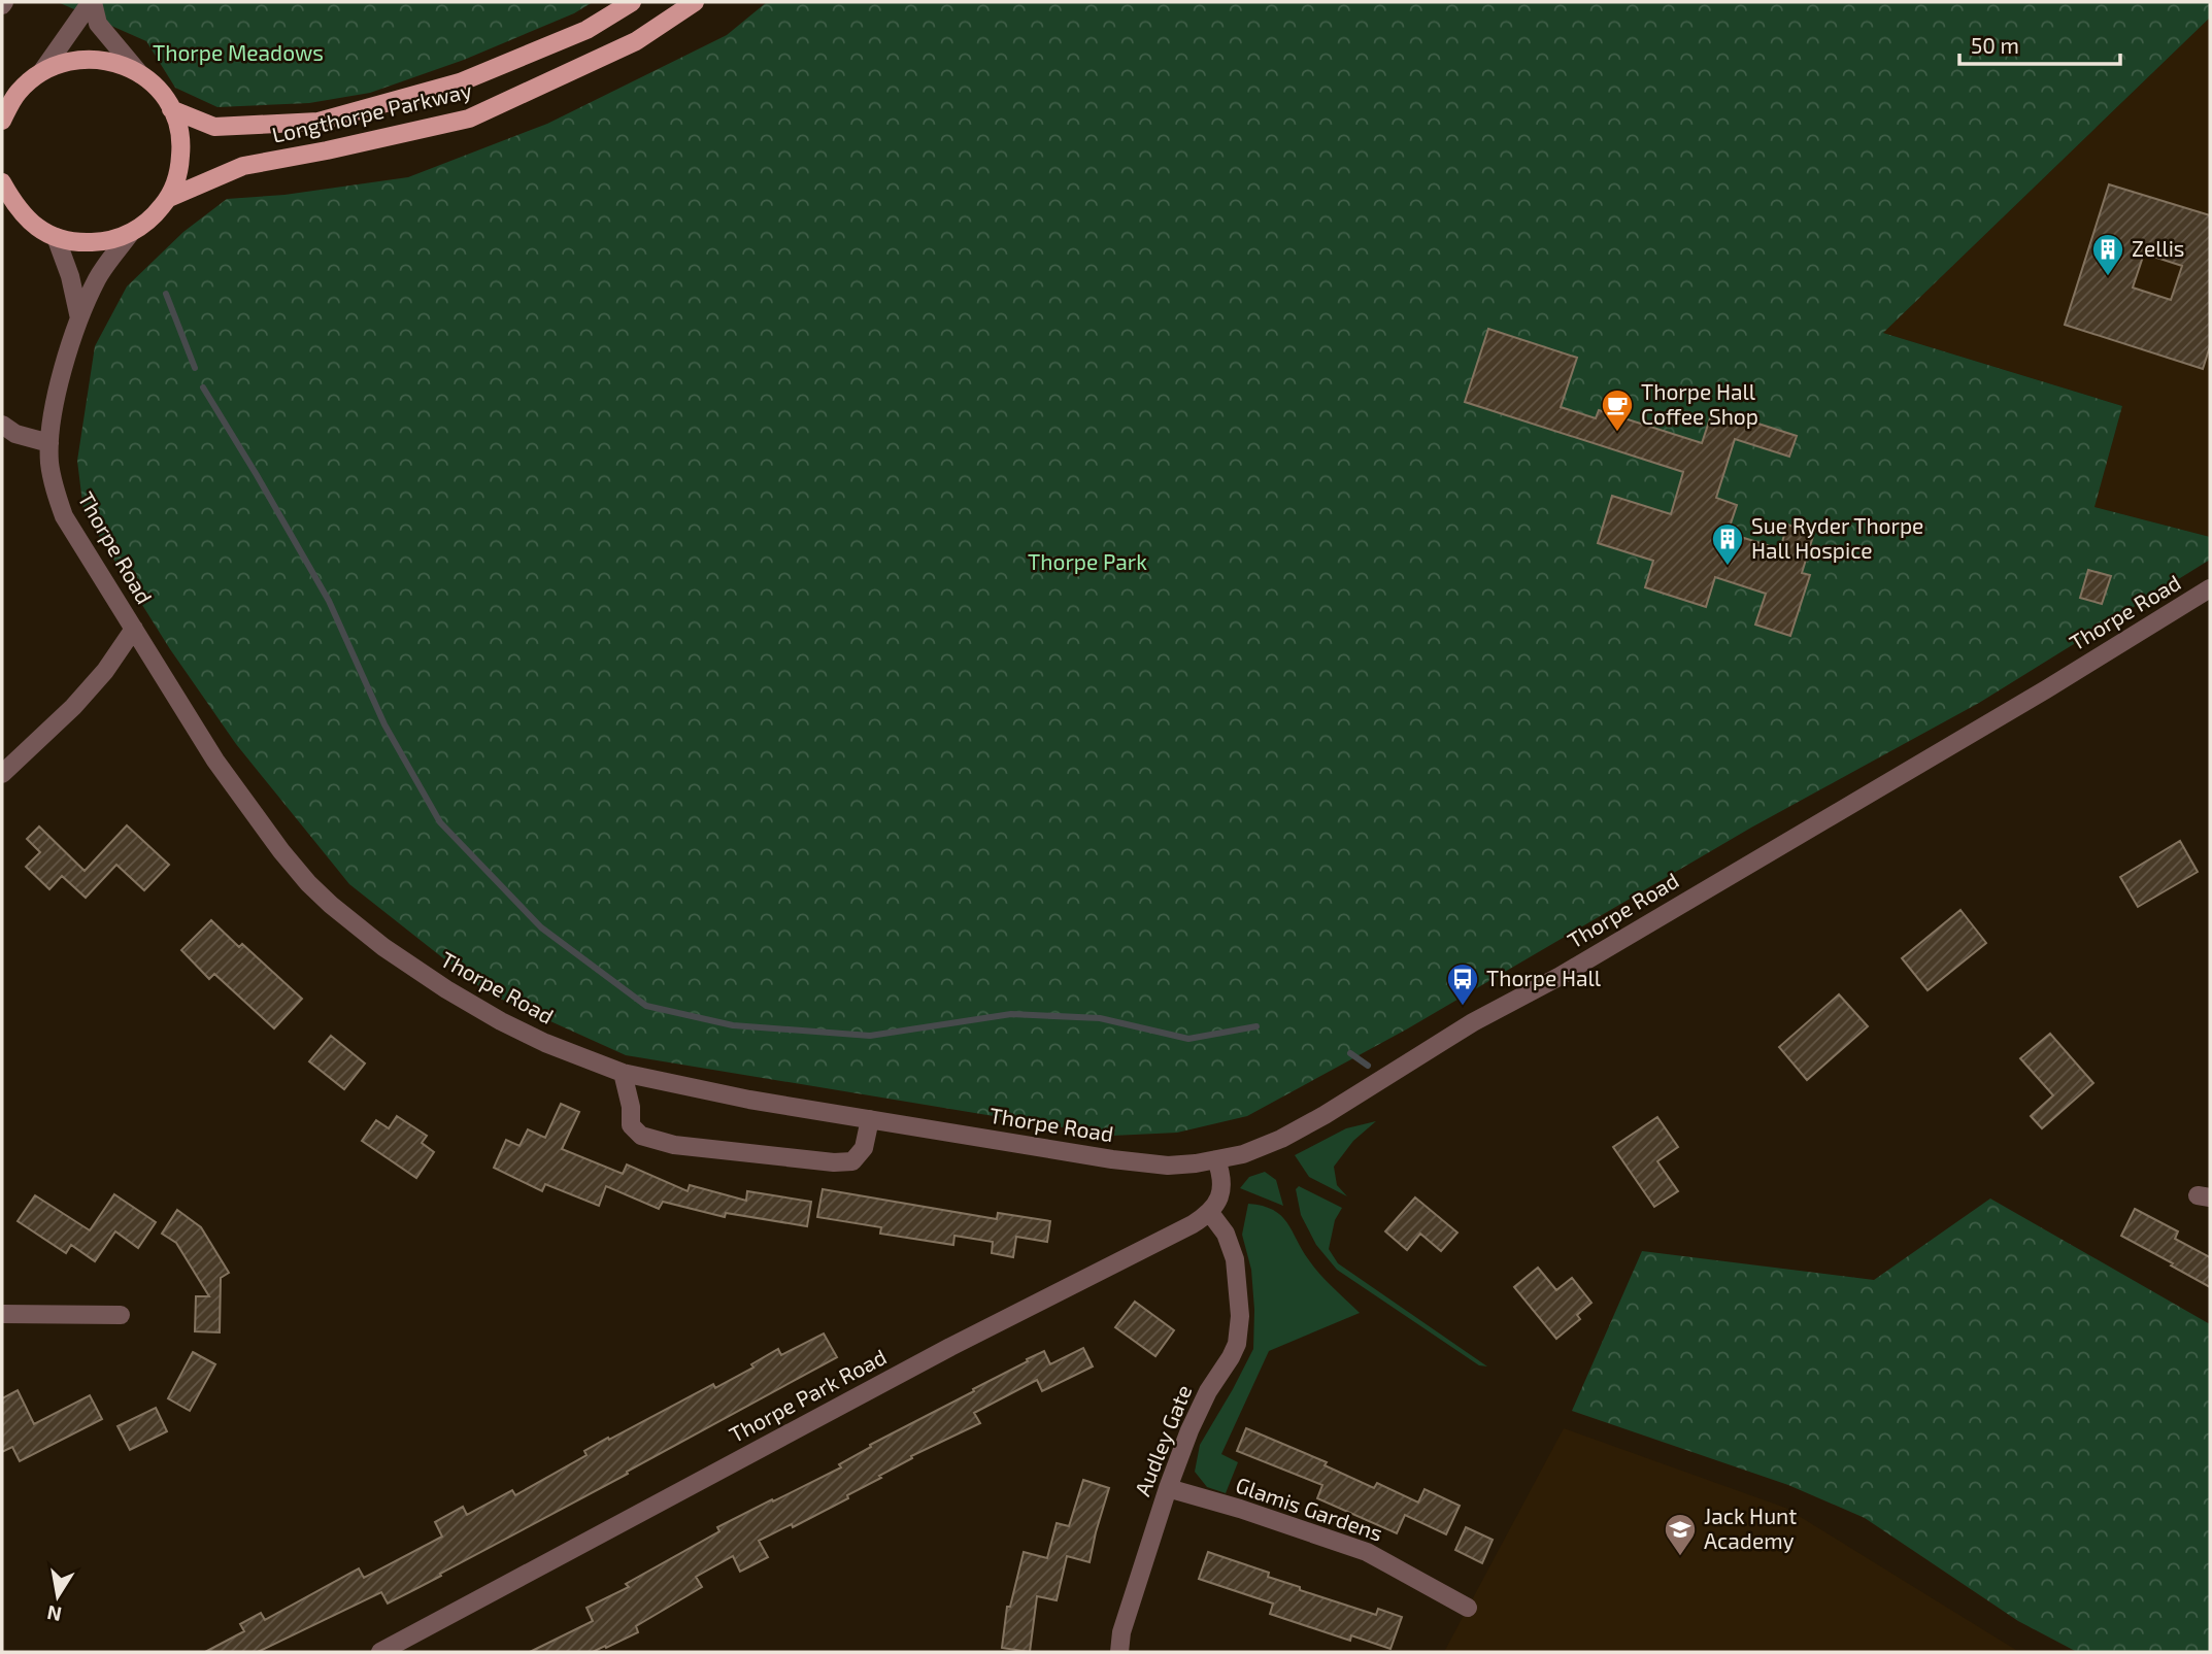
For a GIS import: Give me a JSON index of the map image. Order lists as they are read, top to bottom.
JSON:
{
  "streets": {
    "main road": ["Longthorpe Parkway"],
    "street": [
      "Thorpe Road",
      "Thorpe Park Road",
      "Audley Gate",
      "Glamis Gardens"
    ]
  },
  "crossings": [
    ["Thorpe Park Road", "Audley Gate"],
    ["Audley Gate", "Glamis Gardens"]
  ],
  "parks": ["Thorpe Meadows", "Thorpe Park"],
  "places": {
    "building": ["Zellis", "Sue Ryder Thorpe Hall Hospice"],
    "cafe": ["Thorpe Hall Coffee Shop"],
    "bus stop": ["Thorpe Hall"],
    "school or university": ["Jack Hunt Academy"]
  },
  "scale_bar": "50 m",
  "north": "bottom"
}
